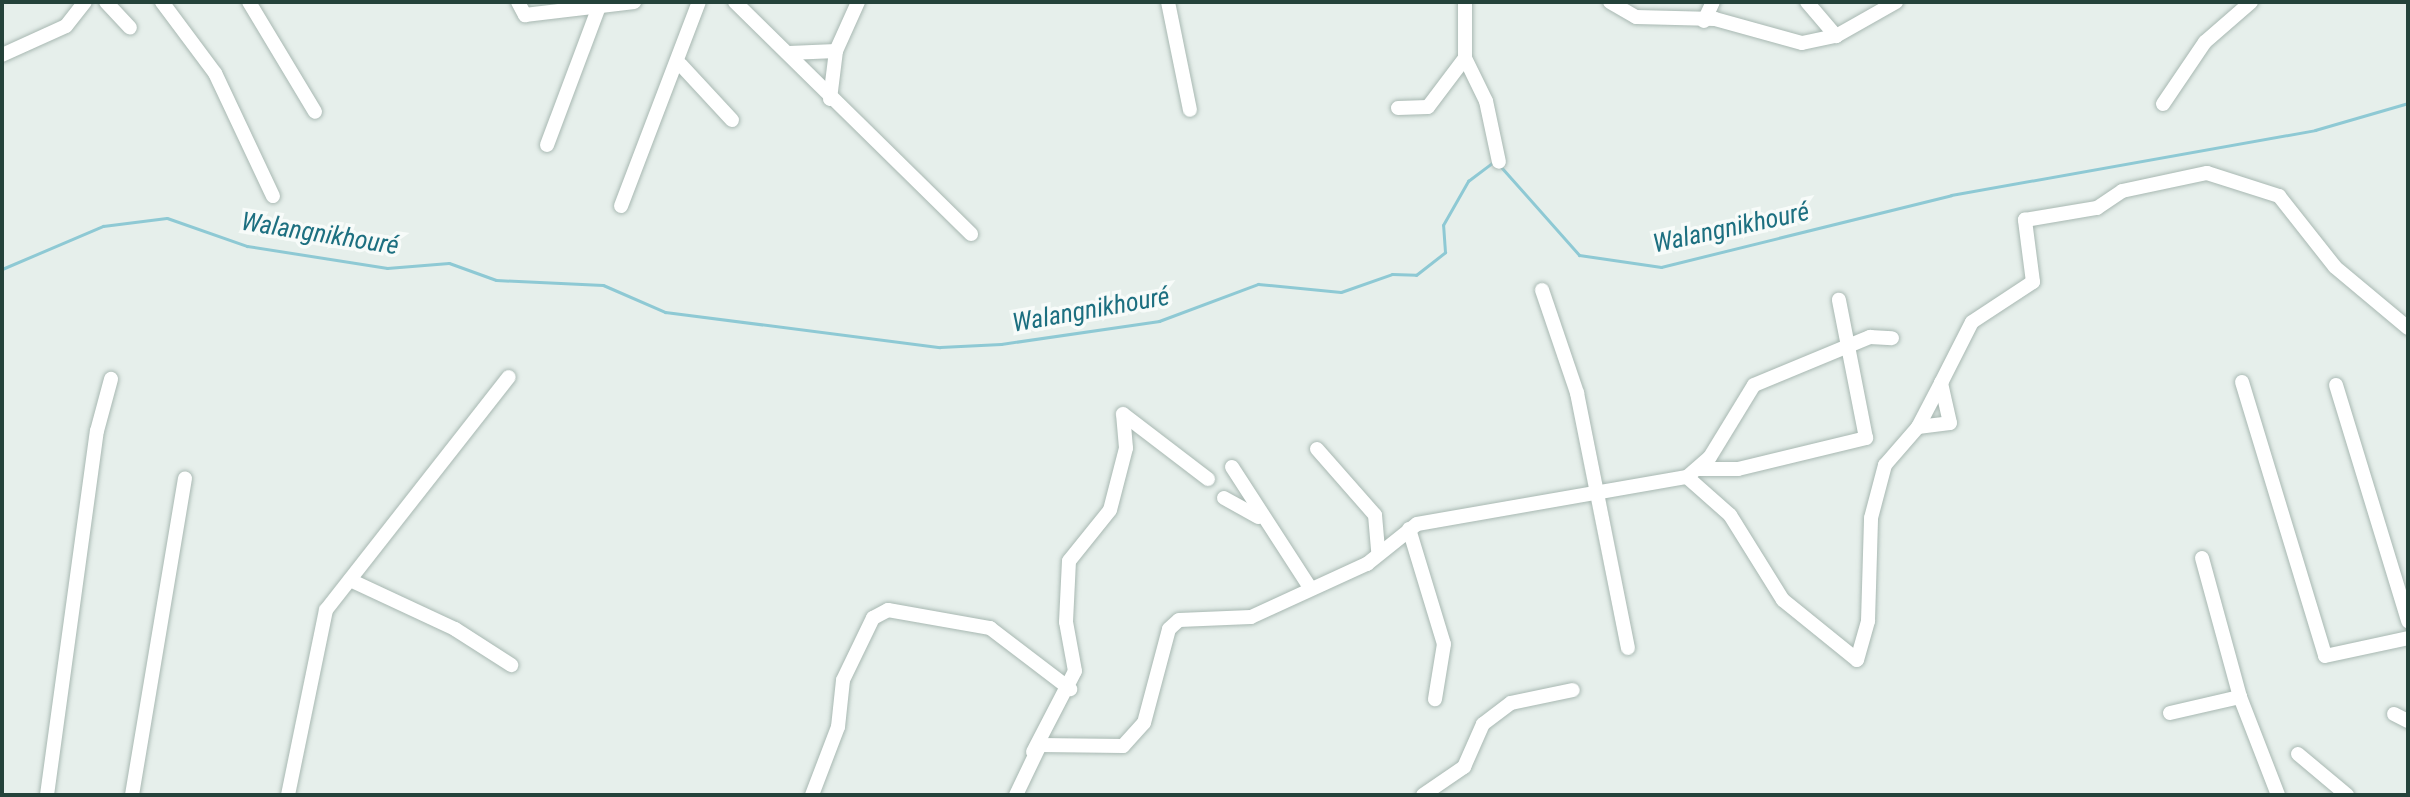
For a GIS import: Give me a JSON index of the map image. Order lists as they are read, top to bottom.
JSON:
{
  "water": ["Walangnikhouré"]
}
